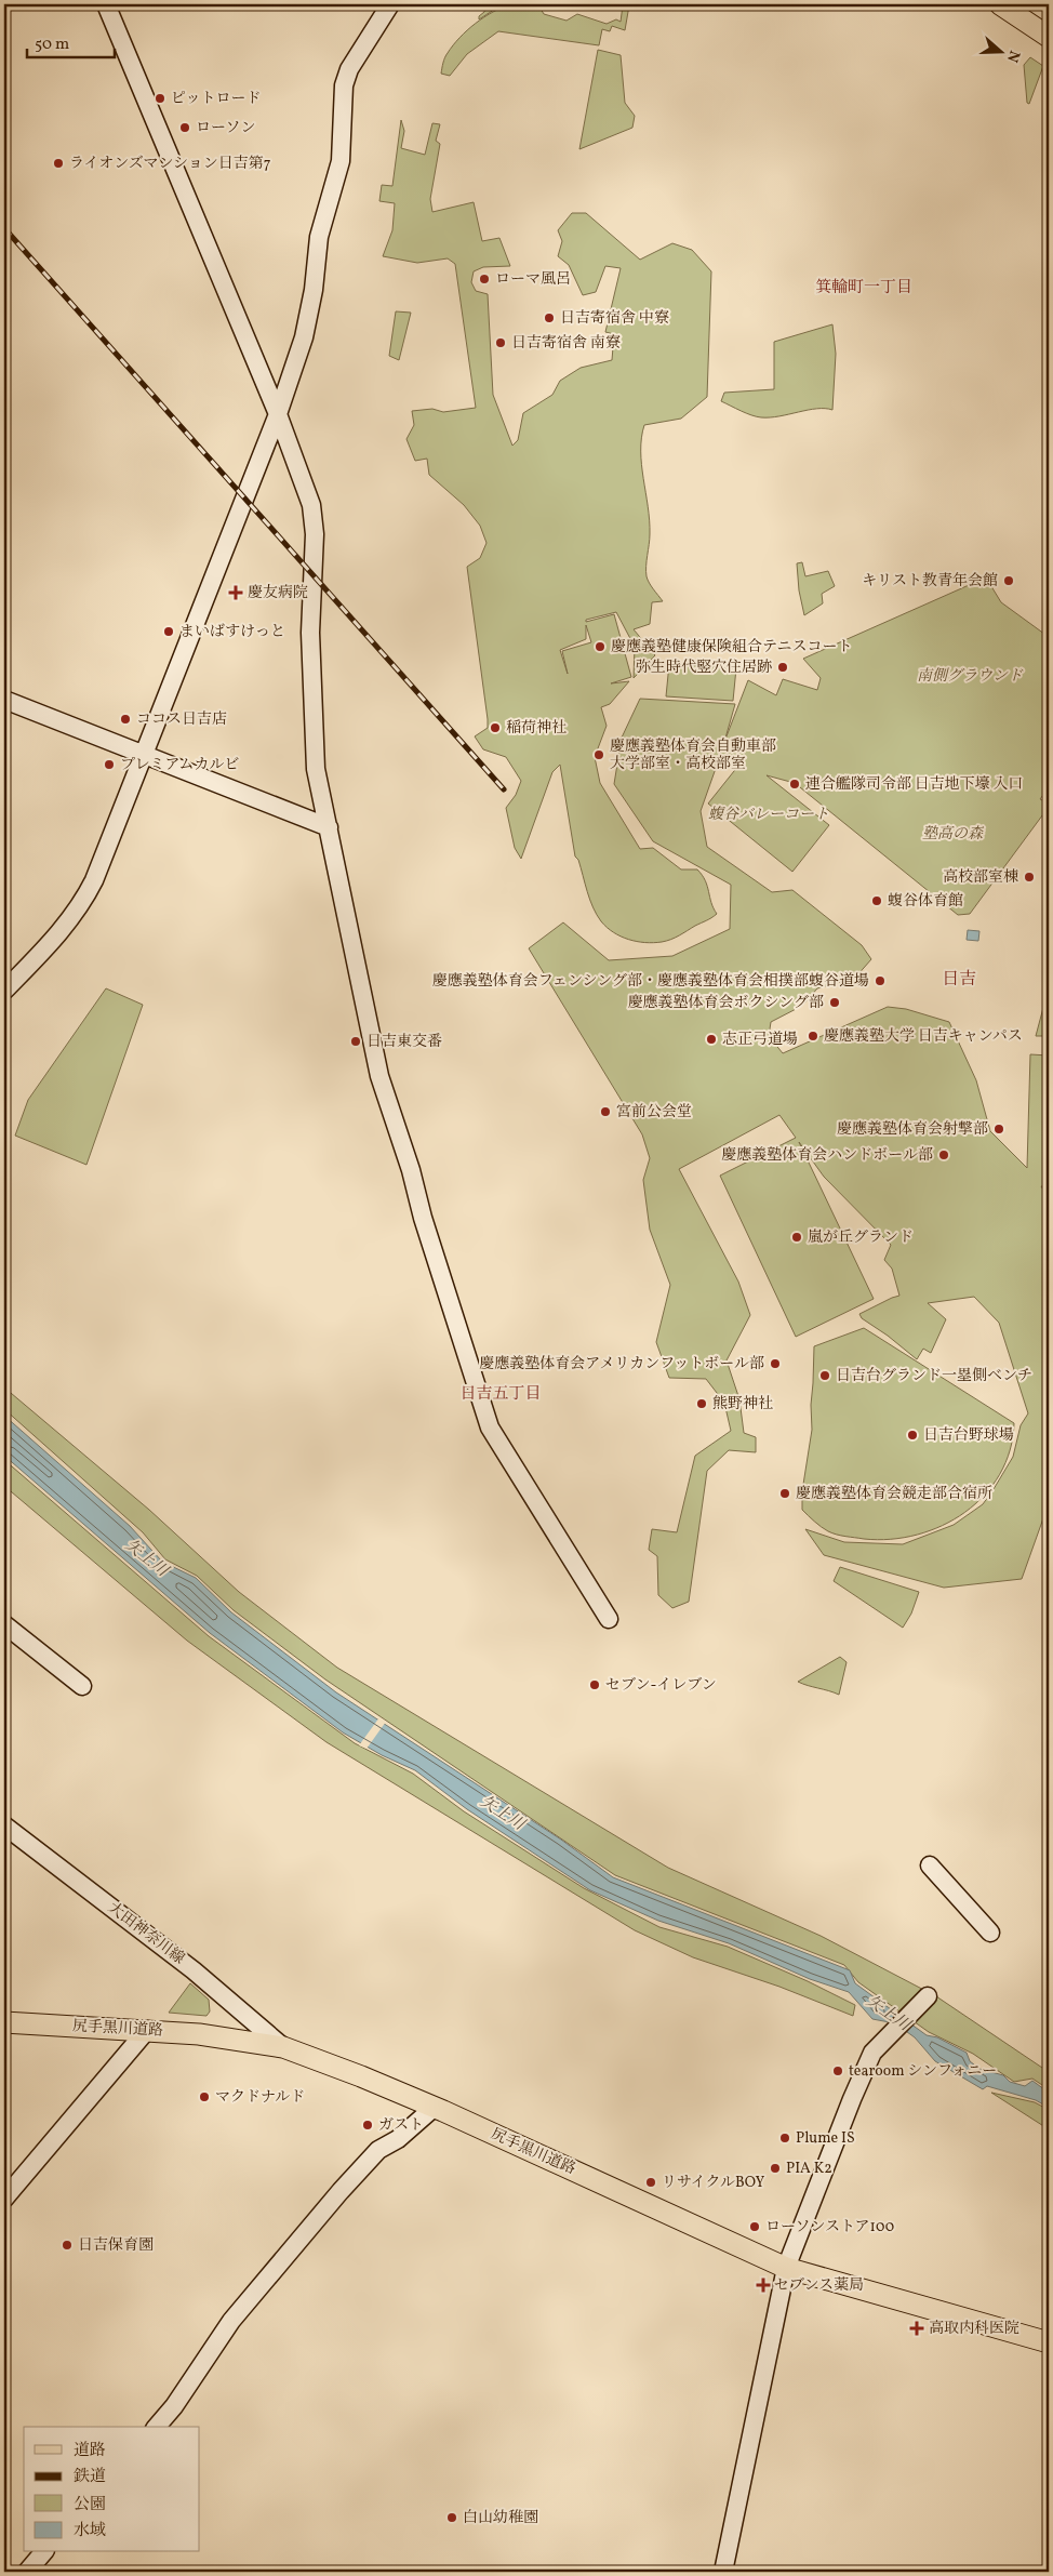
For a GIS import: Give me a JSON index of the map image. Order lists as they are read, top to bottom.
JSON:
{
  "streets": {
    "main road": ["尻手黒川道路"],
    "street": ["大田神奈川線"]
  },
  "crossings": [
    ["大田神奈川線", "尻手黒川道路"]
  ],
  "districts": ["箕輪町一丁目", "日吉", "日吉五丁目"],
  "water": ["矢上川"],
  "parks": ["南側グラウンド", "蝮谷バレーコート", "塾高の森"],
  "places": {
    "other": [
      "ピットロード",
      "ローソン",
      "ライオンズマンション日吉第7",
      "ローマ風呂",
      "日吉寄宿舎 中寮",
      "日吉寄宿舎 南寮",
      "キリスト教青年会館",
      "まいばすけっと",
      "慶應義塾健康保険組合テニスコート",
      "弥生時代竪穴住居跡",
      "ココス日吉店",
      "稲荷神社",
      "慶應義塾体育会自動車部 大学部室・高校部室",
      "プレミアムカルビ",
      "連合艦隊司令部 日吉地下壕 入口",
      "高校部室棟",
      "蝮谷体育館",
      "慶應義塾体育会フェンシング部・慶應義塾体育会相撲部蝮谷道場",
      "慶應義塾体育会ボクシング部",
      "慶應義塾大学 日吉キャンパス",
      "志正弓道場",
      "日吉東交番",
      "宮前公会堂",
      "慶應義塾体育会射撃部",
      "慶應義塾体育会ハンドボール部",
      "嵐が丘グランド",
      "慶應義塾体育会アメリカンフットボール部",
      "日吉台グランド一塁側ベンチ",
      "熊野神社",
      "日吉台野球場",
      "慶應義塾体育会競走部合宿所",
      "セブン-イレブン",
      "tearoom シンフォニー",
      "マクドナルド",
      "ガスト",
      "Plume IS",
      "PIA K2",
      "リサイクルBOY",
      "ローソンストア100",
      "日吉保育園",
      "白山幼稚園"
    ],
    "health": ["慶友病院", "セブンス薬局", "高取内科医院"]
  },
  "legend": [
    "道路",
    "鉄道",
    "公園",
    "水域"
  ],
  "scale_bar": "50 m",
  "north": "right"
}
